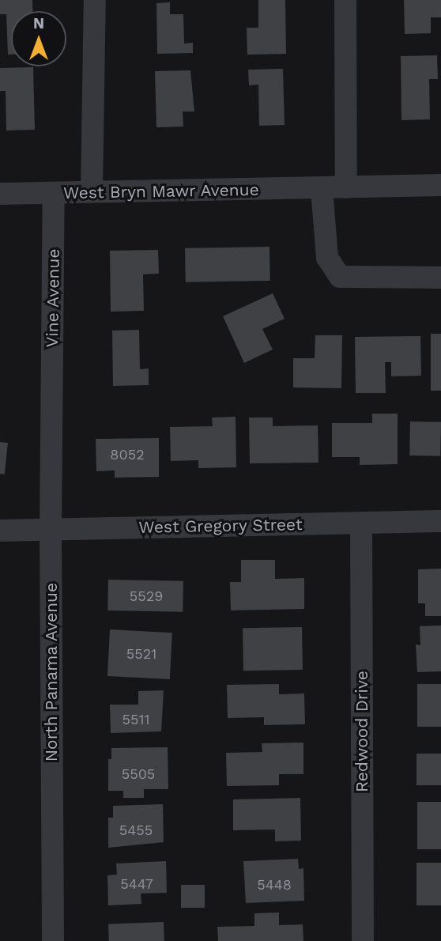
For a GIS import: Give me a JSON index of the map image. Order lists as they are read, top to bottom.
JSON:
{
  "streets": {
    "street": [
      "West Bryn Mawr Avenue",
      "Vine Avenue",
      "West Gregory Street",
      "North Panama Avenue",
      "Redwood Drive"
    ]
  },
  "crossings": [
    ["West Bryn Mawr Avenue", "Vine Avenue"],
    ["Vine Avenue", "North Panama Avenue"],
    ["West Gregory Street", "North Panama Avenue"],
    ["West Gregory Street", "Redwood Drive"]
  ],
  "house_numbers": [
    "8052",
    "5529",
    "5521",
    "5511",
    "5505",
    "5455",
    "5447",
    "5448"
  ],
  "north": "top"
}
